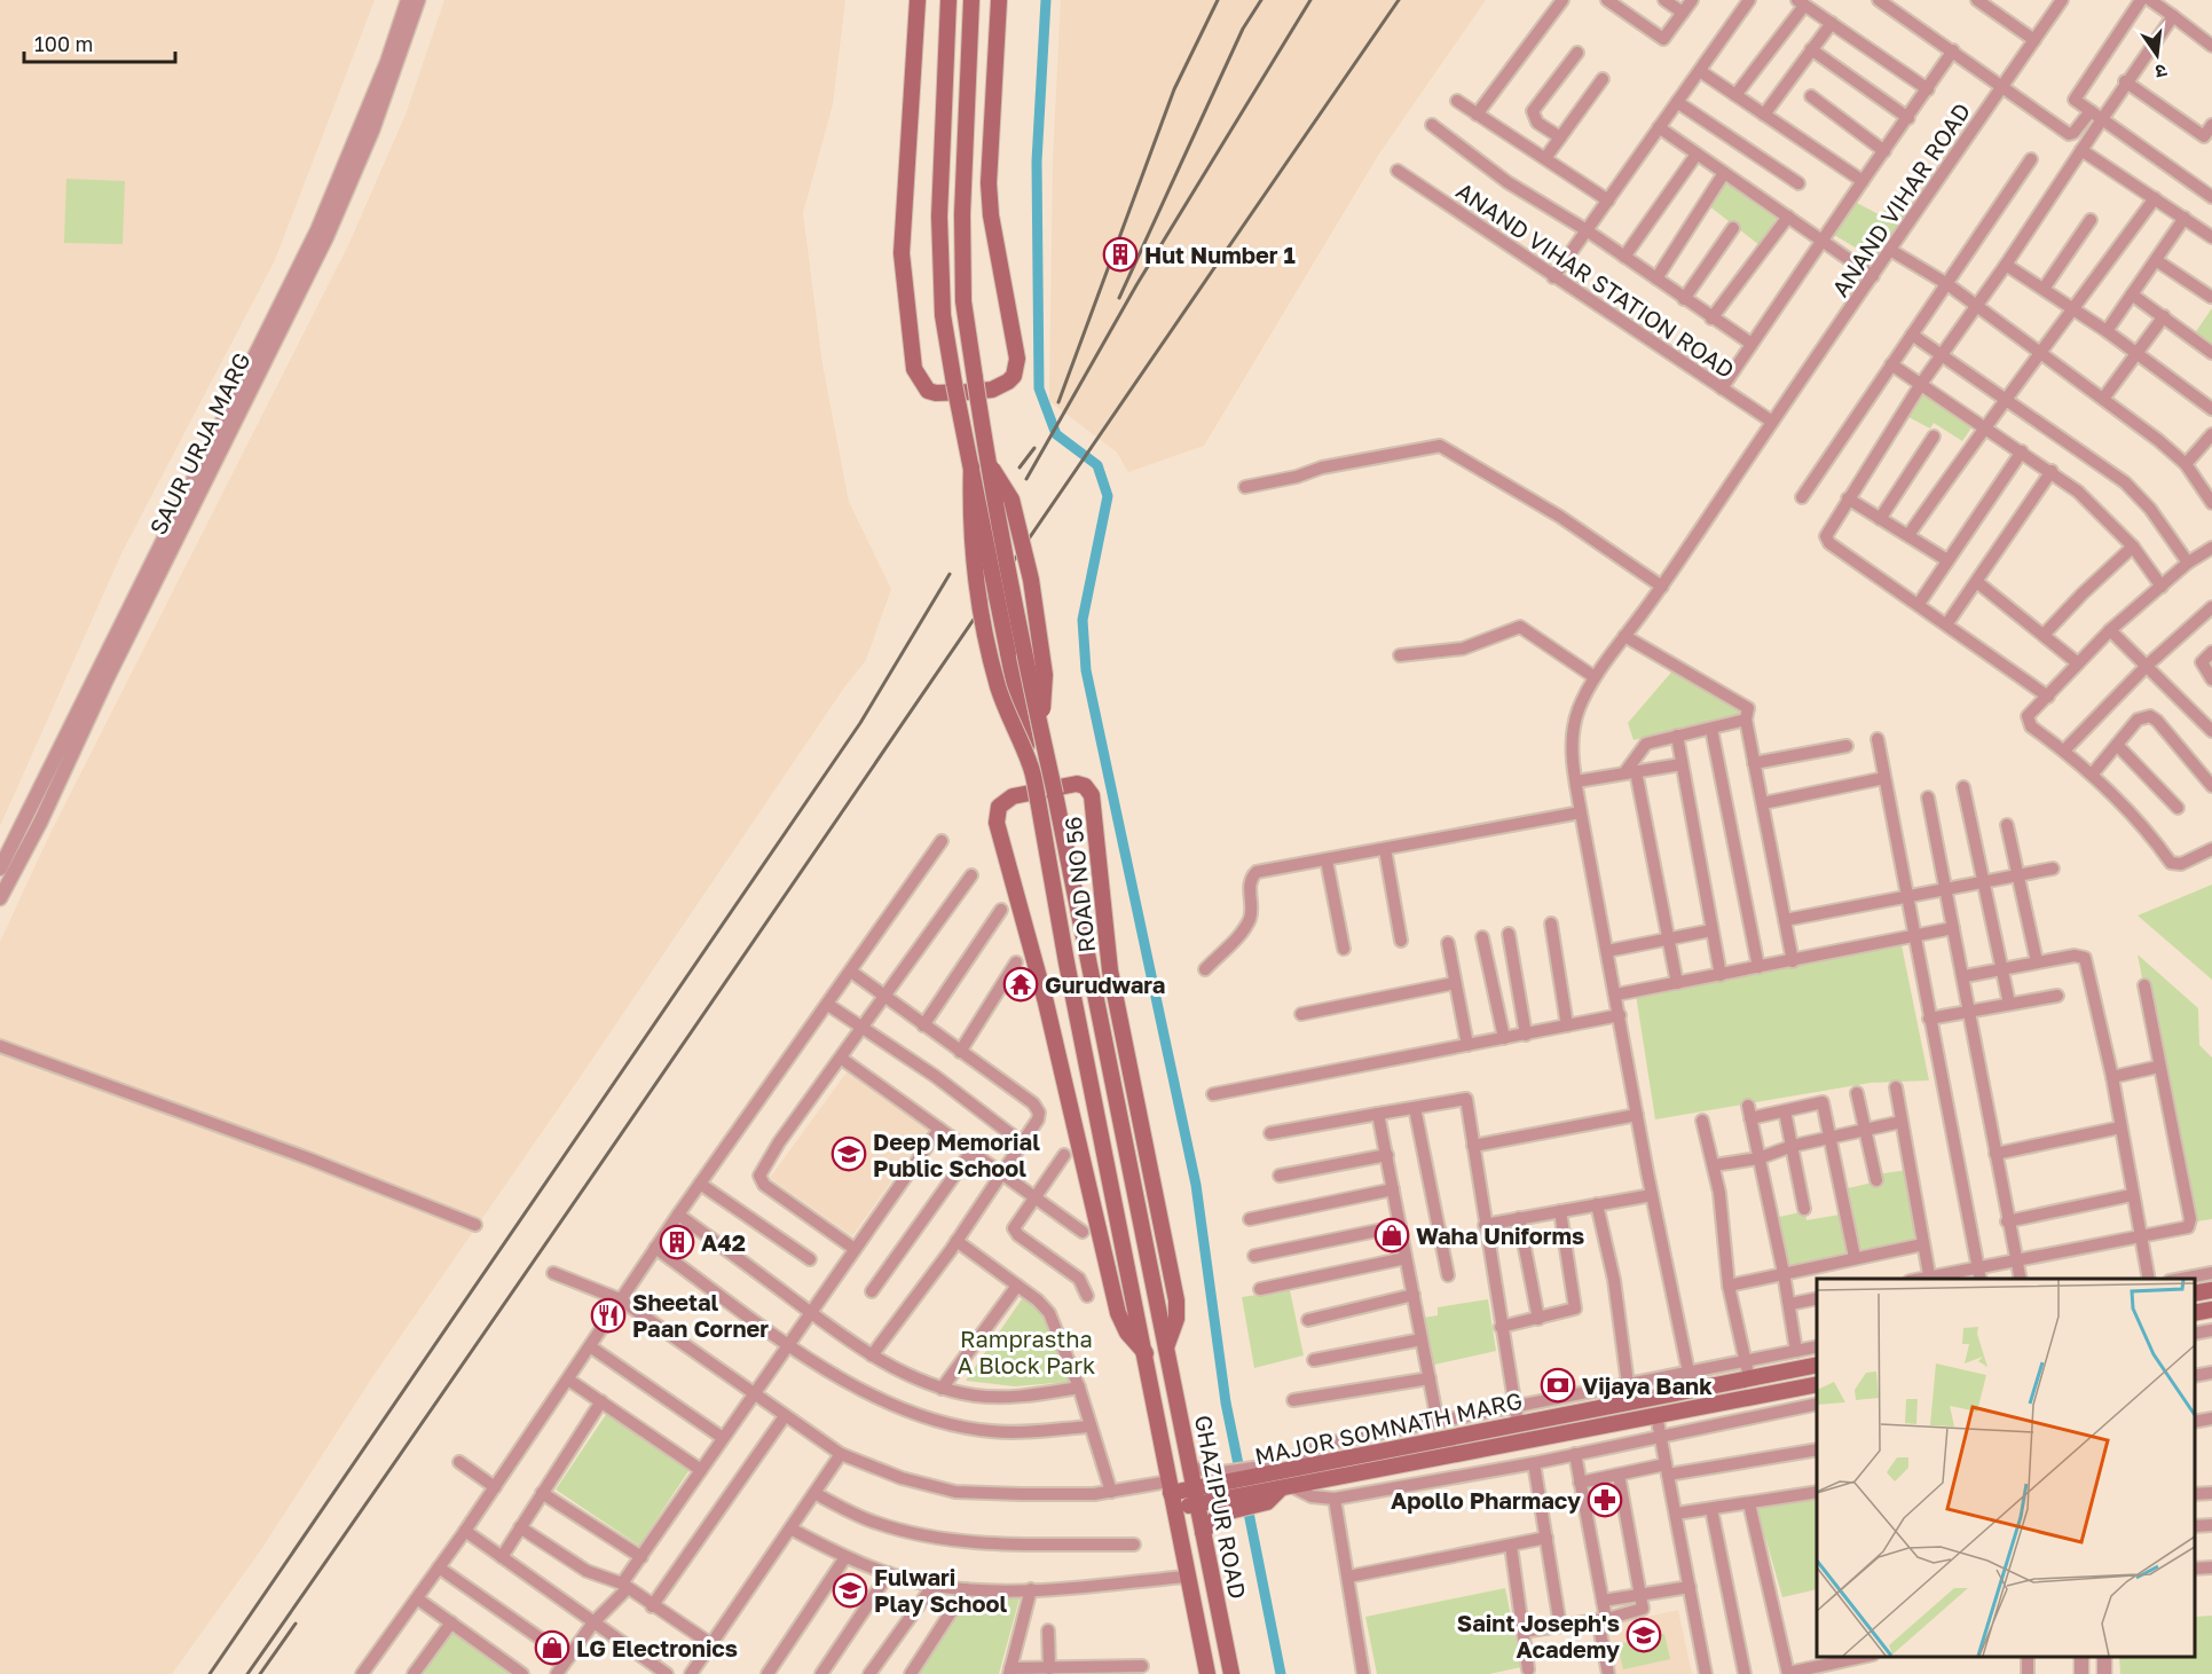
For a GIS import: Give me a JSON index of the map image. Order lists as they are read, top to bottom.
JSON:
{
  "streets": {
    "main road": ["ROAD NO 56", "MAJOR SOMNATH MARG", "GHAZIPUR ROAD"],
    "street": ["ANAND VIHAR ROAD", "ANAND VIHAR STATION ROAD", "SAUR URJA MARG"]
  },
  "crossings": [
    ["ANAND VIHAR ROAD", "ANAND VIHAR STATION ROAD"],
    ["ANAND VIHAR ROAD", "MAJOR SOMNATH MARG"],
    ["ROAD NO 56", "GHAZIPUR ROAD"],
    ["MAJOR SOMNATH MARG", "GHAZIPUR ROAD"]
  ],
  "parks": ["Ramprastha A Block Park"],
  "places": {
    "building": ["Hut Number 1", "A42"],
    "temple": ["Gurudwara"],
    "school or university": ["Deep Memorial Public School", "Fulwari Play School", "Saint Joseph's Academy"],
    "shop": ["Waha Uniforms", "LG Electronics"],
    "restaurant": ["Sheetal Paan Corner"],
    "bank": ["Vijaya Bank"],
    "pharmacy": ["Apollo Pharmacy"]
  },
  "scale_bar": "100 m",
  "north": "bottom"
}
